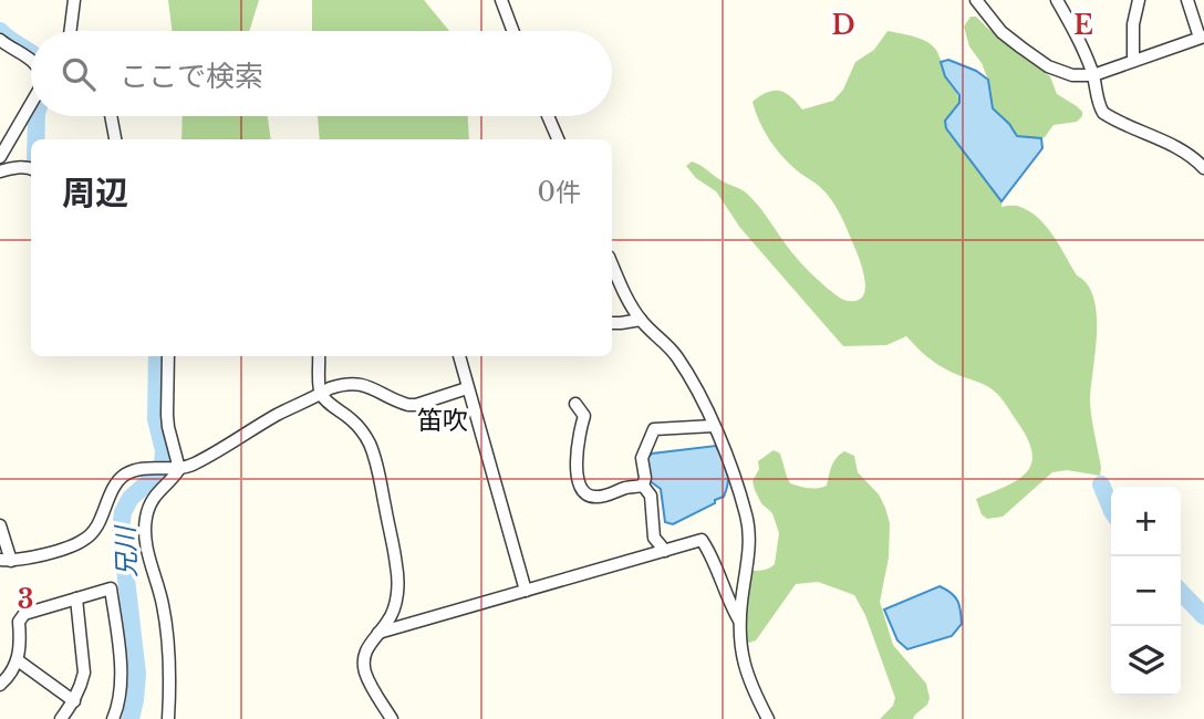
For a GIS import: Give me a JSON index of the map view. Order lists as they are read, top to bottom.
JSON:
{
  "districts": ["笛吹"],
  "water": ["兄川"],
  "page": {
    "search": "ここで検索",
    "heading": ["周辺", "0件"],
    "map_buttons": ["+", "−"]
  },
  "grid": {
    "columns": ["D", "E"],
    "rows": ["3"]
  }
}
